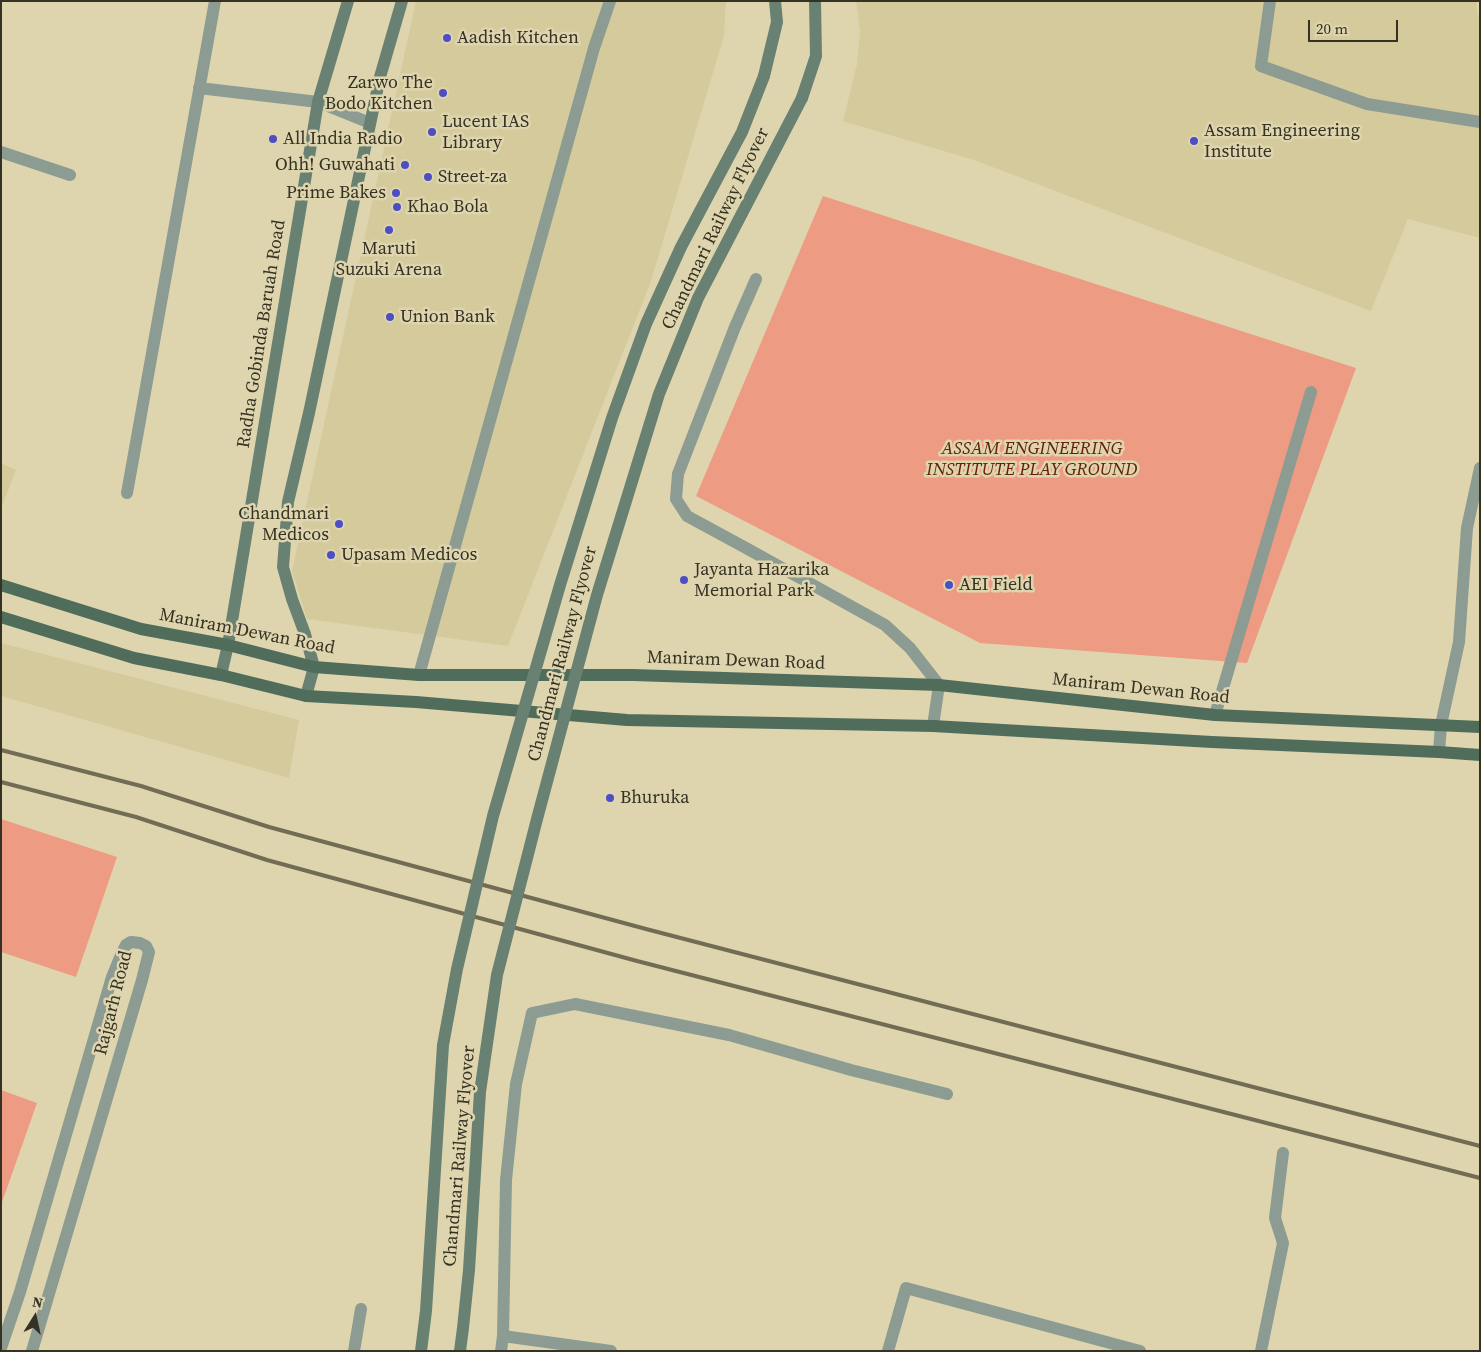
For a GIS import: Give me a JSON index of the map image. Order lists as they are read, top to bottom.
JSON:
{
  "streets": {
    "main road": ["Chandmari Railway Flyover", "Radha Gobinda Baruah Road", "Maniram Dewan Road"],
    "street": ["Rajgarh Road"]
  },
  "crossings": [
    ["Radha Gobinda Baruah Road", "Maniram Dewan Road"]
  ],
  "parks": ["ASSAM ENGINEERING INSTITUTE PLAY GROUND"],
  "places": [
    "Aadish Kitchen",
    "Zarwo The Bodo Kitchen",
    "Lucent IAS Library",
    "All India Radio",
    "Assam Engineering Institute",
    "Ohh! Guwahati",
    "Street-za",
    "Prime Bakes",
    "Khao Bola",
    "Maruti Suzuki Arena",
    "Union Bank",
    "Chandmari Medicos",
    "Upasam Medicos",
    "Jayanta Hazarika Memorial Park",
    "AEI Field",
    "Bhuruka"
  ],
  "scale_bar": "20 m",
  "north": "top"
}
